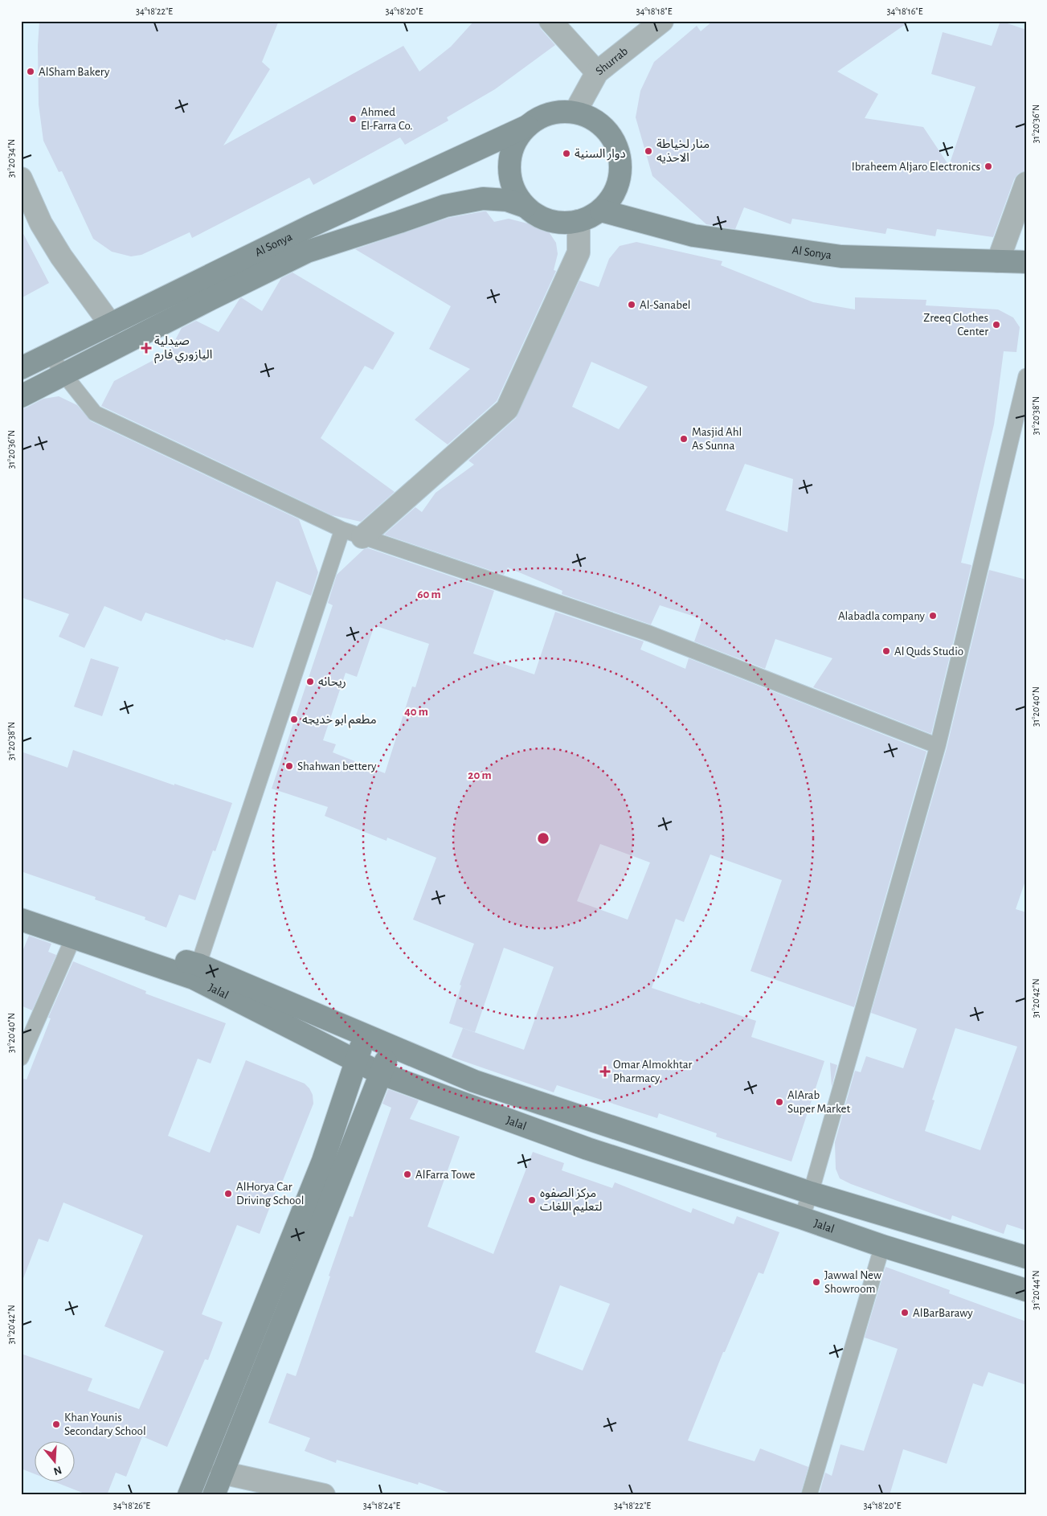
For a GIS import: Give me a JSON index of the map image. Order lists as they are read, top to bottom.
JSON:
{
  "streets": {
    "main road": ["Al Sonya", "Jalal"],
    "street": ["Shurrab"]
  },
  "crossings": [
    ["Shurrab", "Al Sonya"]
  ],
  "places": {
    "other": [
      "AlSham Bakery",
      "Ahmed El-Farra Co.",
      "منار لخياطة الاحذيه",
      "دوار السنية",
      "Ibraheem Aljaro Electronics",
      "Al-Sanabel",
      "Zreeq Clothes Center",
      "Masjid Ahl As Sunna",
      "Alabadla company",
      "Al Quds Studio",
      "ريحانه",
      "مطعم ابو خديجه",
      "Shahwan bettery",
      "AlArab Super Market",
      "AlFarra Towe",
      "AlHorya Car Driving School",
      "مركز الصفوه لتعليم اللغات",
      "Jawwal New Showroom",
      "AlBarBarawy",
      "Khan Younis Secondary School"
    ],
    "health": ["صيدلية اليازوري فارم", "Omar Almokhtar Pharmacy"]
  },
  "north": "bottom",
  "coordinates": [
    "34°18'22\"E",
    "34°18'20\"E",
    "34°18'18\"E",
    "34°18'16\"E",
    "31°20'36\"N",
    "31°20'34\"N",
    "31°20'38\"N",
    "31°20'40\"N",
    "31°20'42\"N",
    "31°20'44\"N",
    "34°18'26\"E",
    "34°18'24\"E"
  ],
  "rings": ["60 m", "40 m", "20 m"]
}
